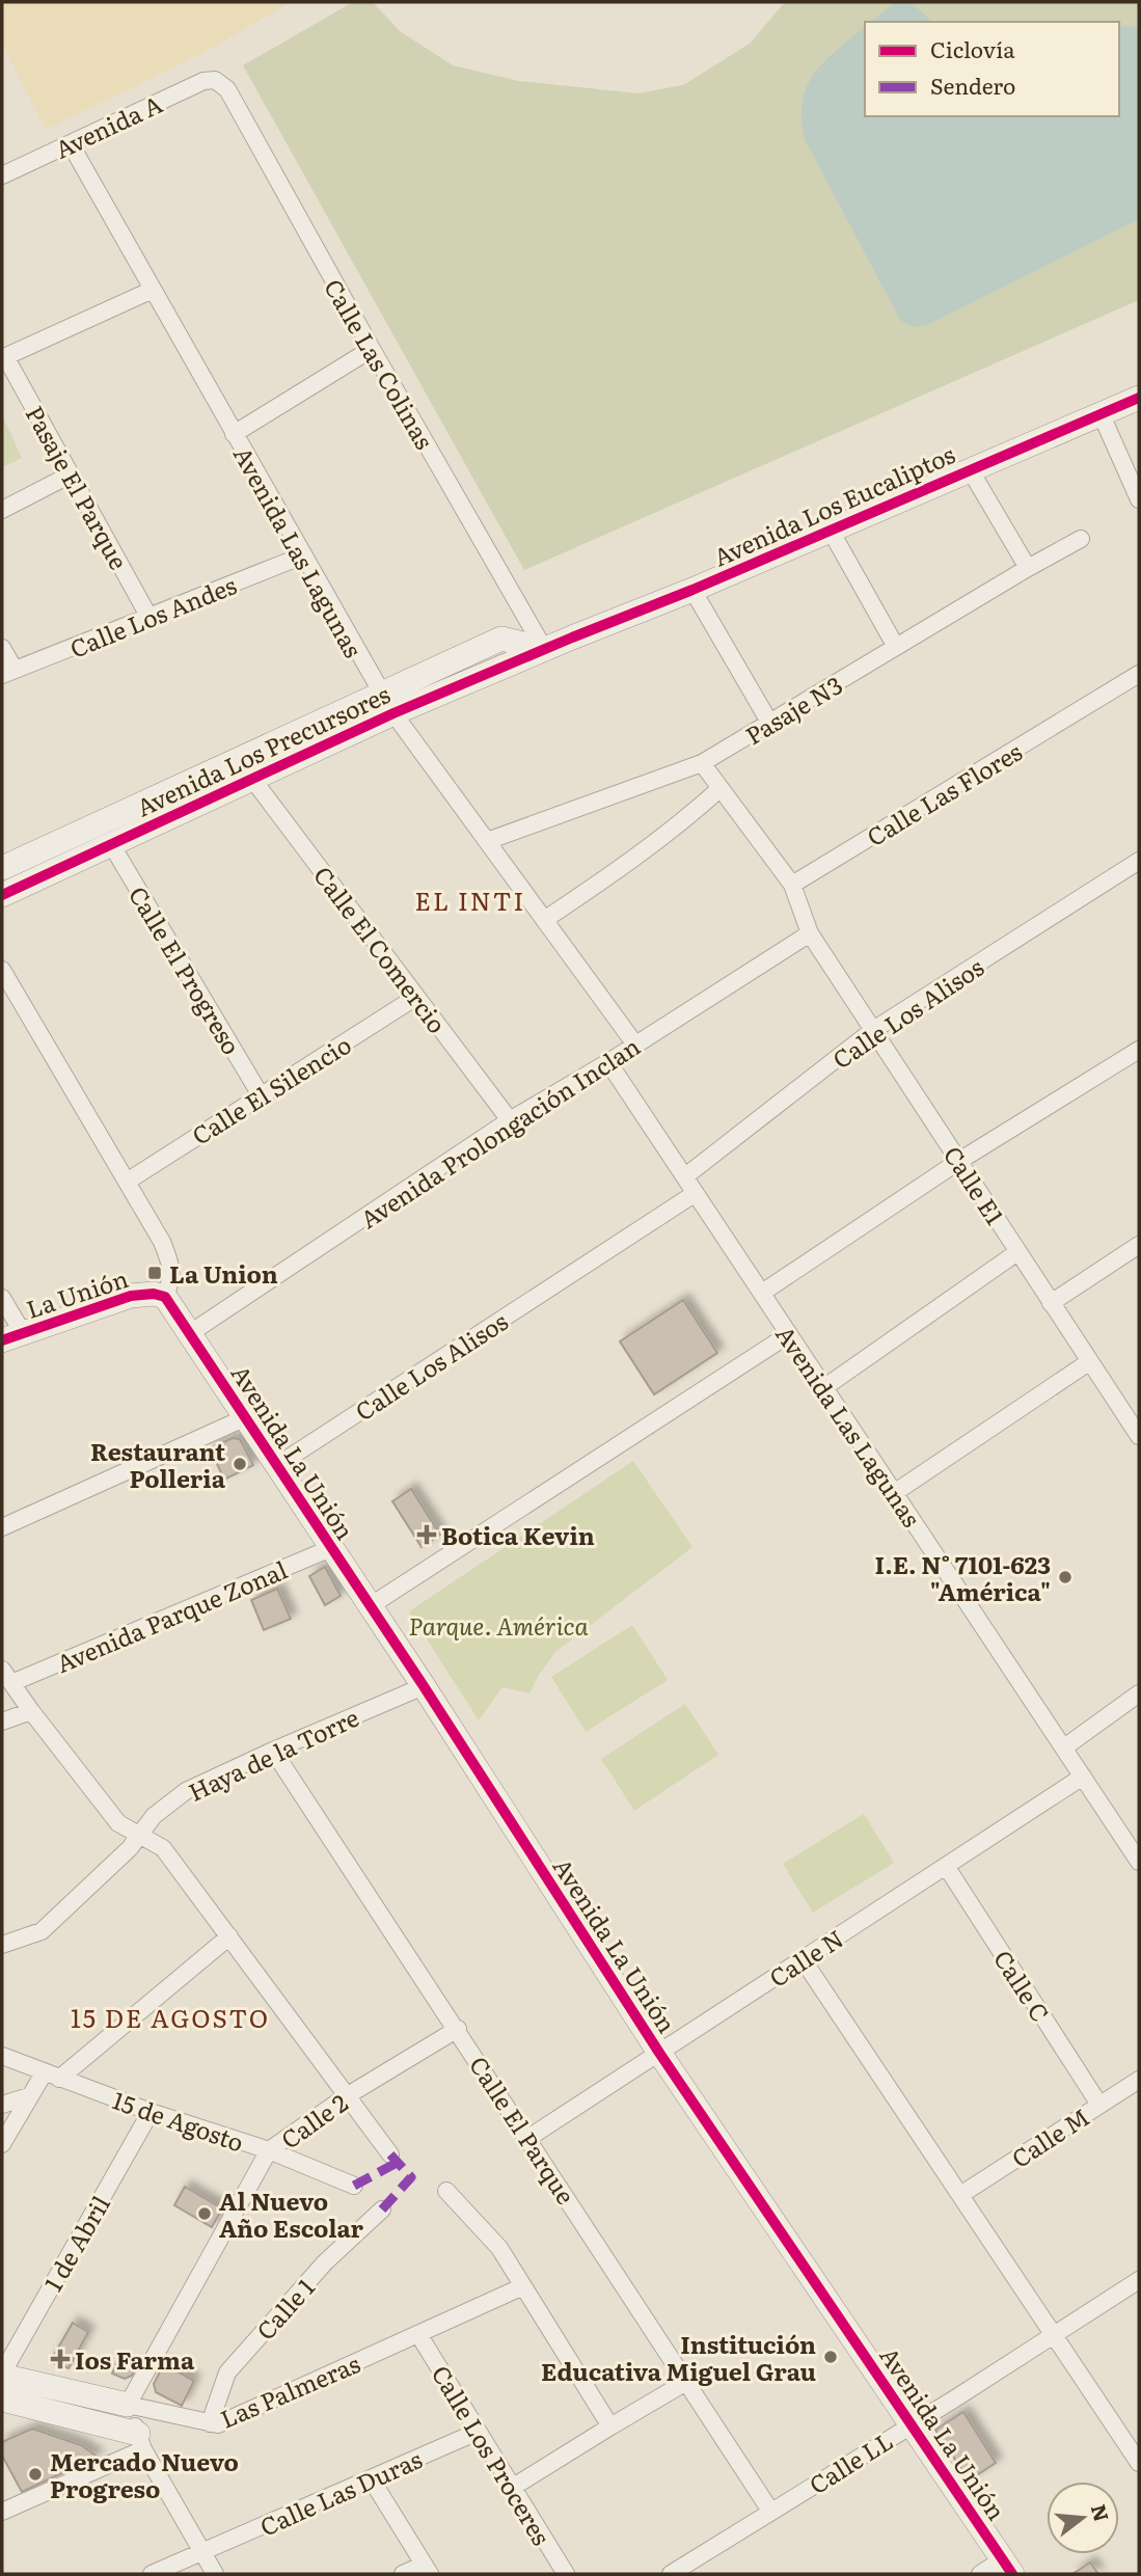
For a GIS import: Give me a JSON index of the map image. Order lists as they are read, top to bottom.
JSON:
{
  "streets": {
    "street": [
      "Avenida A",
      "Calle Las Colinas",
      "Pasaje El Parque",
      "Avenida Los Eucaliptos",
      "Avenida Las Lagunas",
      "Calle Los Andes",
      "Pasaje N3",
      "Avenida Los Precursores",
      "Calle Las Flores",
      "Calle El Comercio",
      "Calle El Progreso",
      "Calle Los Alisos",
      "Calle El Silencio",
      "Avenida Prolongación Inclan",
      "Calle E1",
      "La Unión",
      "Avenida La Unión",
      "Avenida Parque Zonal",
      "Haya de la Torre",
      "Calle N",
      "Calle C",
      "15 de Agosto",
      "Calle 2",
      "Calle El Parque",
      "Calle M",
      "1 de Abril",
      "Calle 1",
      "Las Palmeras",
      "Calle Los Proceres",
      "Calle LL",
      "Calle Las Duras"
    ]
  },
  "crossings": [
    ["Avenida A", "Calle Las Colinas"],
    ["Avenida A", "Avenida Las Lagunas"],
    ["Calle Las Colinas", "Avenida Los Eucaliptos"],
    ["Calle Las Colinas", "Avenida Los Precursores"],
    ["Pasaje El Parque", "Calle Los Andes"],
    ["Avenida Los Eucaliptos", "Avenida Los Precursores"],
    ["Avenida Las Lagunas", "Calle Los Andes"],
    ["Avenida Las Lagunas", "Pasaje N3"],
    ["Avenida Las Lagunas", "Avenida Los Precursores"],
    ["Avenida Las Lagunas", "Calle Los Alisos"],
    ["Avenida Las Lagunas", "Avenida Prolongación Inclan"],
    ["Avenida Las Lagunas", "Calle N"],
    ["Avenida Los Precursores", "Calle El Comercio"],
    ["Avenida Los Precursores", "Calle El Progreso"],
    ["Calle El Comercio", "Calle El Silencio"],
    ["Calle El Comercio", "Avenida Prolongación Inclan"],
    ["Calle El Progreso", "Calle El Silencio"],
    ["Calle Los Alisos", "Calle E1"],
    ["Calle Los Alisos", "Avenida La Unión"],
    ["Avenida Prolongación Inclan", "Calle E1"],
    ["Avenida Prolongación Inclan", "La Unión"],
    ["Avenida Prolongación Inclan", "Avenida La Unión"],
    ["La Unión", "Avenida La Unión"],
    ["Avenida La Unión", "Avenida Parque Zonal"],
    ["Avenida La Unión", "Haya de la Torre"],
    ["Avenida La Unión", "Calle N"],
    ["Avenida La Unión", "Calle LL"],
    ["Haya de la Torre", "Calle El Parque"],
    ["Calle N", "Calle C"],
    ["Calle N", "Calle El Parque"],
    ["Calle C", "Calle M"],
    ["15 de Agosto", "Calle 2"],
    ["15 de Agosto", "1 de Abril"],
    ["Calle 2", "Calle El Parque"],
    ["Calle 2", "Las Palmeras"],
    ["Calle El Parque", "Calle LL"],
    ["1 de Abril", "Las Palmeras"],
    ["Calle 1", "Las Palmeras"],
    ["Las Palmeras", "Calle Los Proceres"],
    ["Calle Los Proceres", "Calle Las Duras"]
  ],
  "districts": ["EL INTI", "15 DE AGOSTO"],
  "parks": ["Parque. América"],
  "places": {
    "transit": ["La Union"],
    "other": [
      "Restaurant Polleria",
      "I.E. N° 7101-623 \"América\"",
      "Al Nuevo Año Escolar",
      "Institución Educativa Miguel Grau",
      "Mercado Nuevo Progreso"
    ],
    "health": ["Botica Kevin", "Ios Farma"]
  },
  "legend": ["Ciclovía", "Sendero"],
  "north": "right"
}
